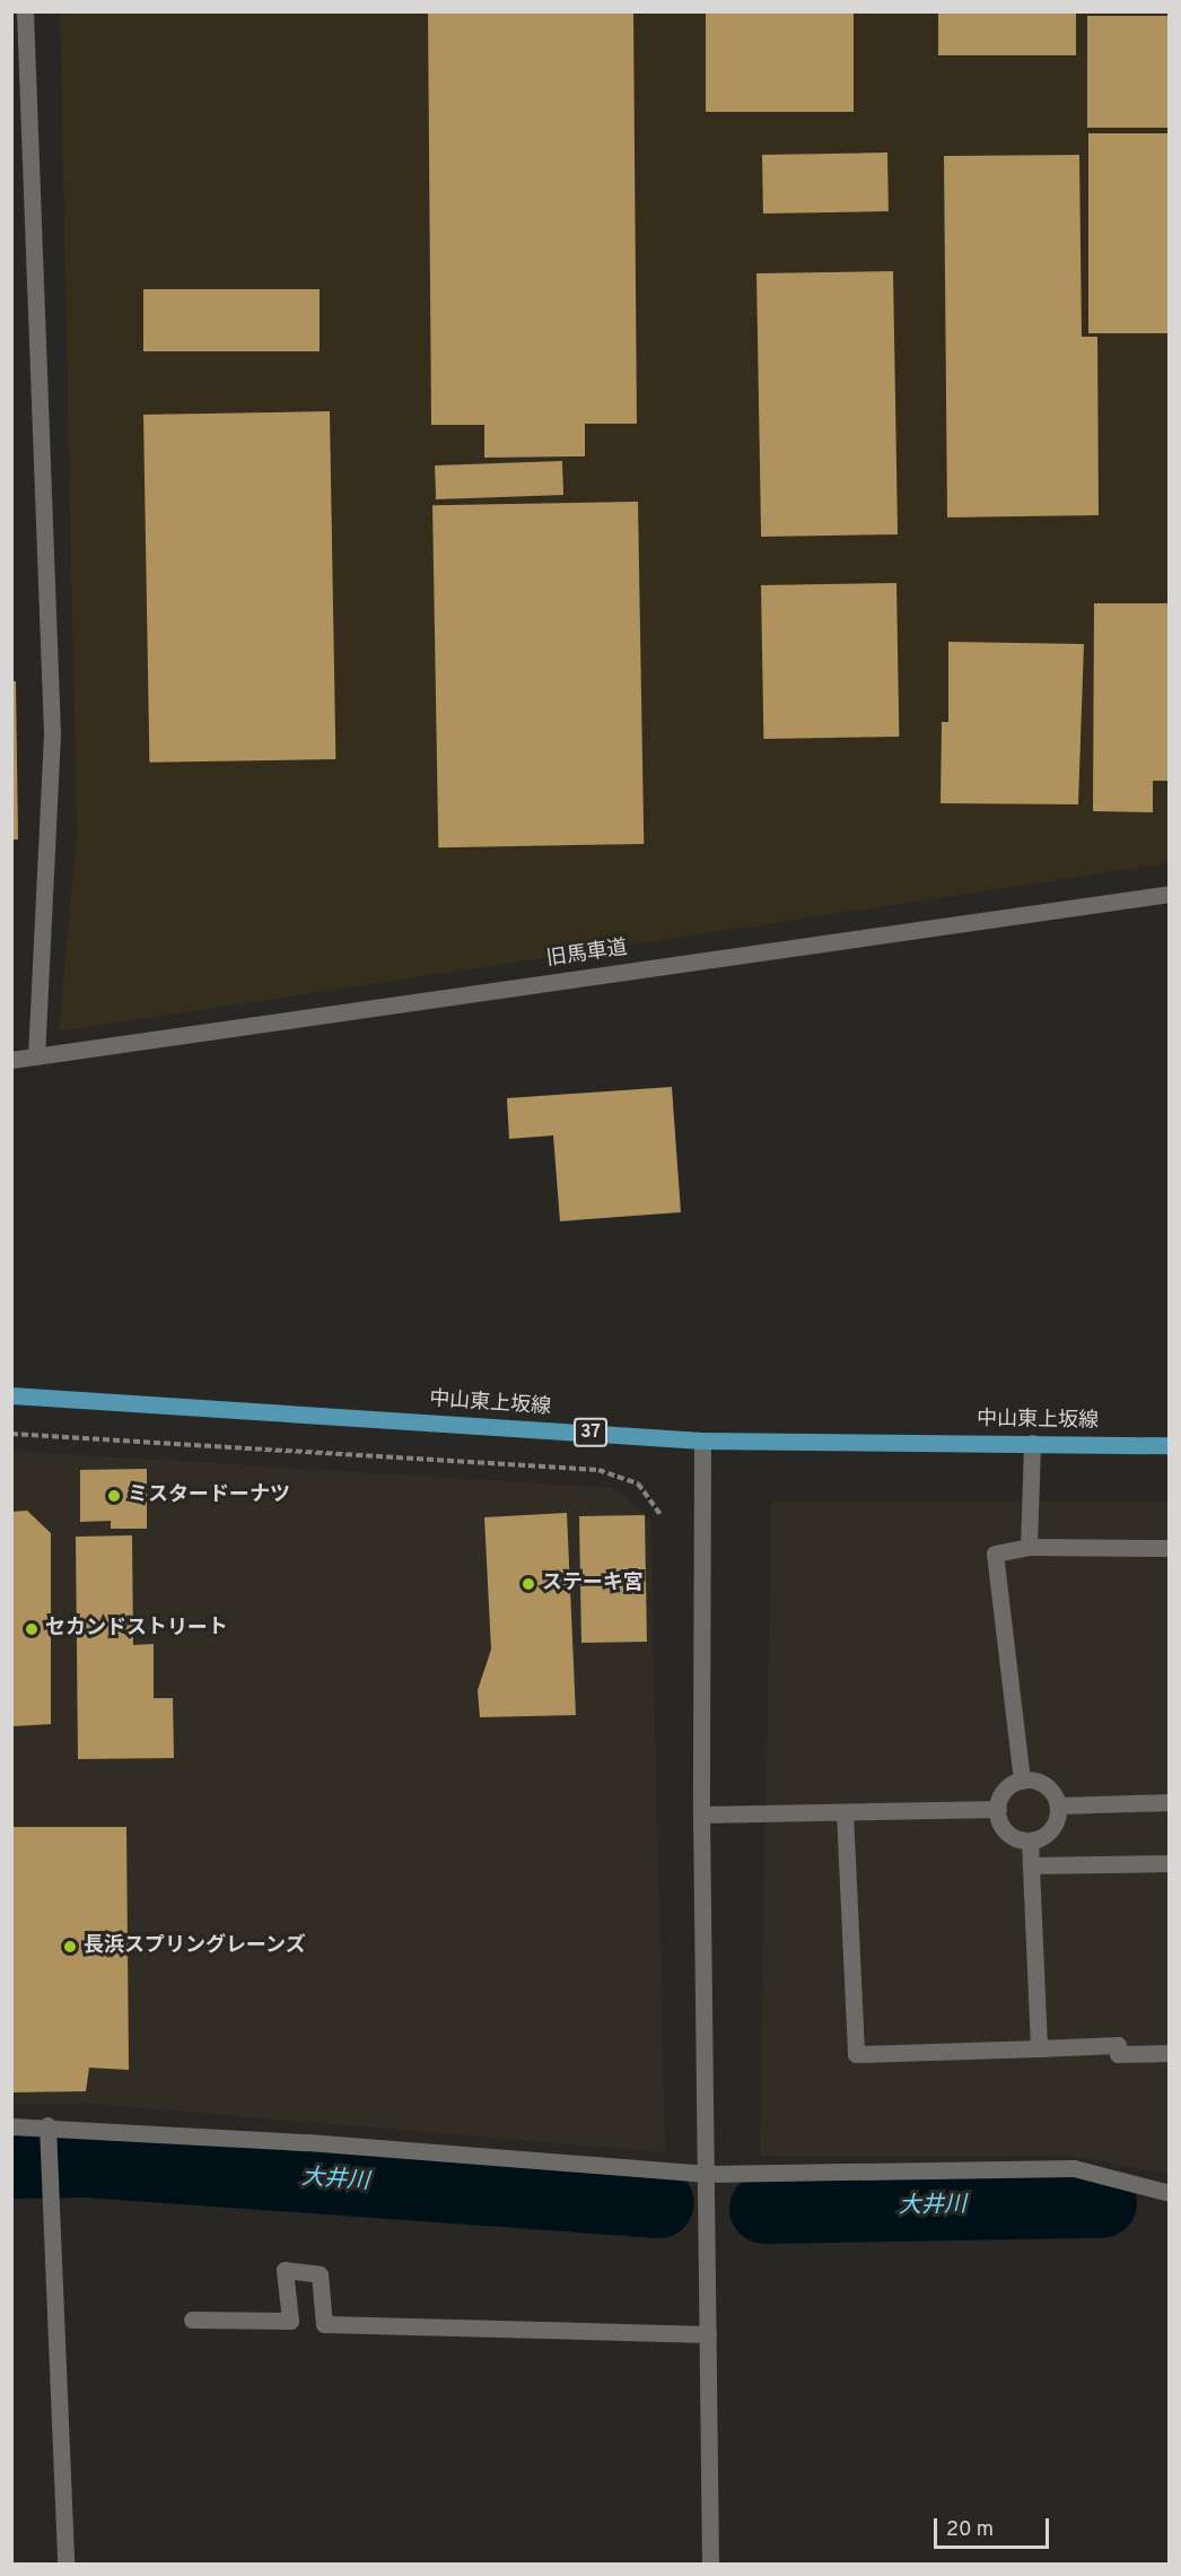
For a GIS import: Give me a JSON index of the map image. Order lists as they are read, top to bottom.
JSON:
{
  "streets": {
    "main road": ["中山東上坂線", "37"],
    "street": ["旧馬車道"]
  },
  "water": ["大井川"],
  "places": [
    "ミスタードーナツ",
    "ステーキ宮",
    "セカンドストリート",
    "長浜スプリングレーンズ"
  ],
  "scale_bar": "20 m"
}
